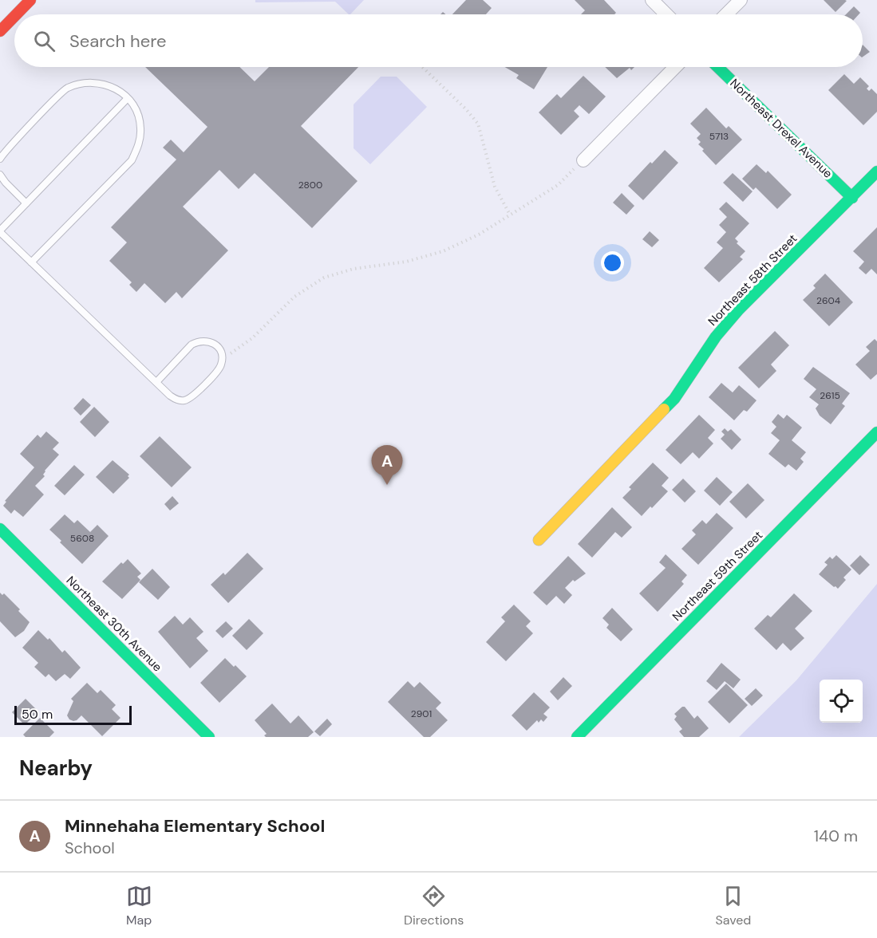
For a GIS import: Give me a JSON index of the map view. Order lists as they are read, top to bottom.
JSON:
{
  "streets": {
    "street": [
      "Northeast Drexel Avenue",
      "Northeast 58th Street",
      "Northeast 59th Street",
      "Northeast 30th Avenue"
    ]
  },
  "crossings": [
    ["Northeast Drexel Avenue", "Northeast 58th Street"]
  ],
  "house_numbers": [
    "5713",
    "2800",
    "2604",
    "2615",
    "5608",
    "2901"
  ],
  "scale_bar": "50 m",
  "page": {
    "search": "Search here",
    "pins": "A",
    "scale": "50 m",
    "heading": "Nearby",
    "list": [
      {
        "mark": "A",
        "name": "Minnehaha Elementary School",
        "note": "School",
        "value": "140 m"
      }
    ],
    "nav": ["Map", "Directions", "Saved"]
  }
}
